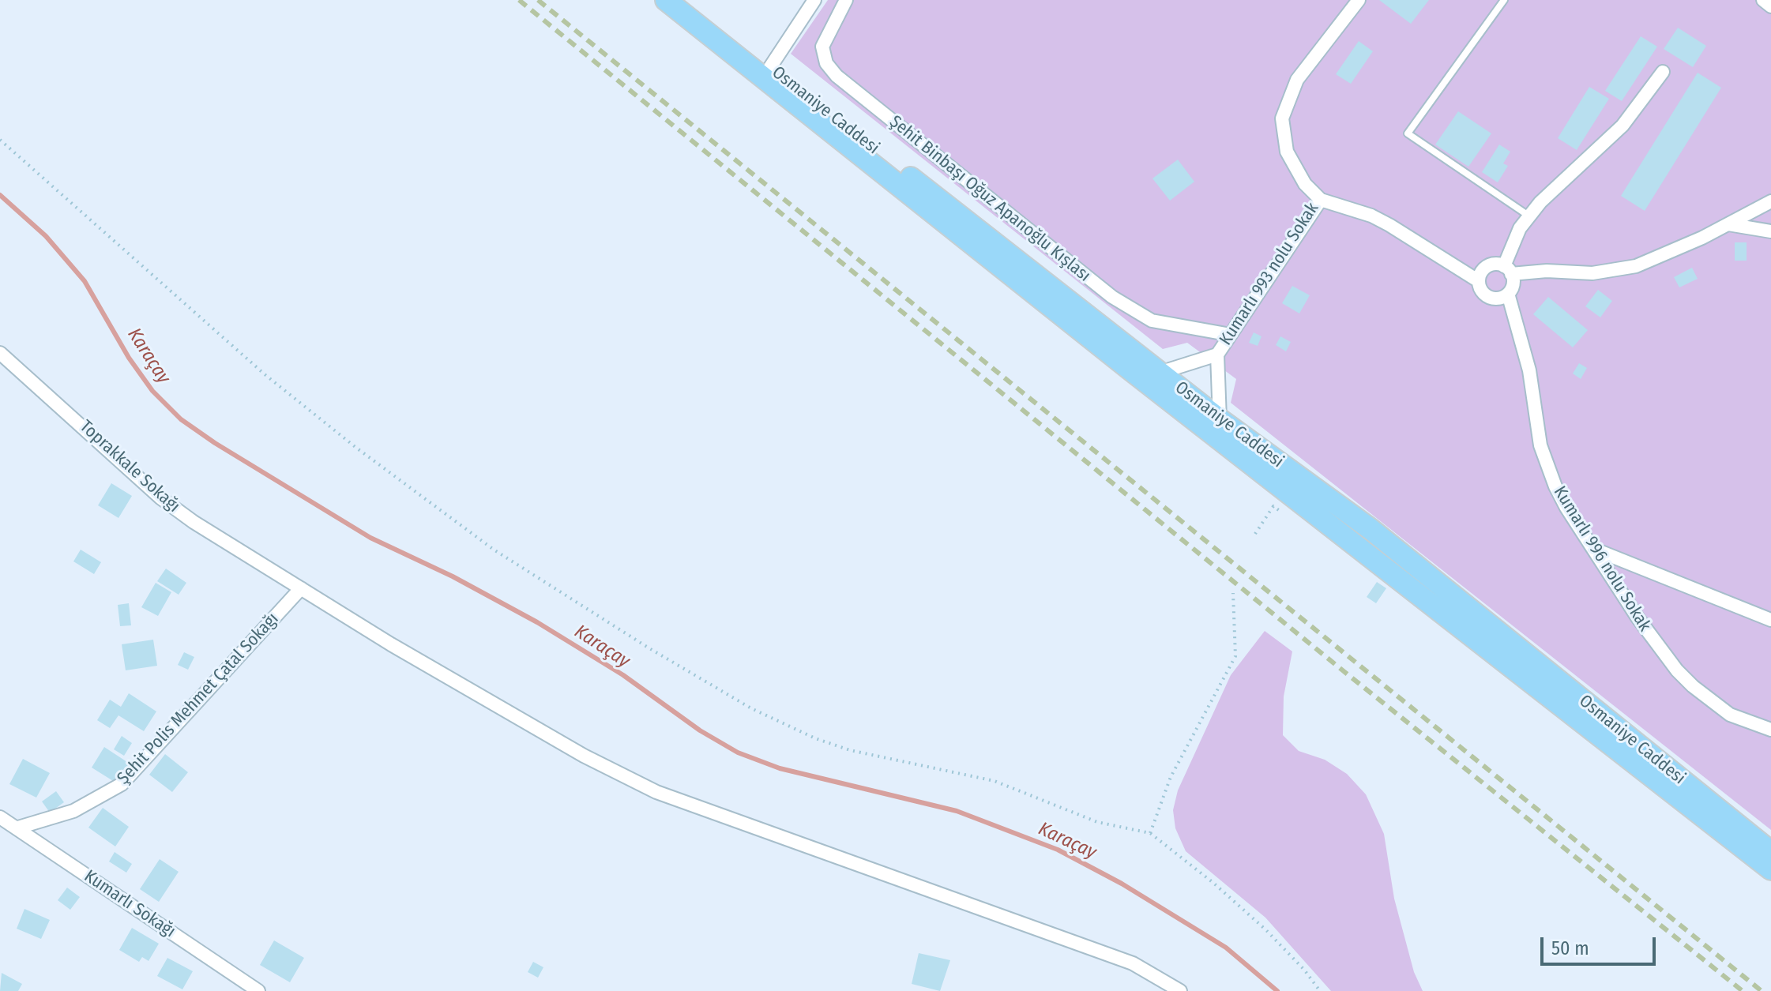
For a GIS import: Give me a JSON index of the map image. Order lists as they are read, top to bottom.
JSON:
{
  "streets": {
    "highway": ["Osmaniye Caddesi"],
    "street": [
      "Şehit Binbaşı Oğuz Apanoğlu Kışlası",
      "Kumarlı 993 nolu Sokak",
      "Toprakkale Sokağı",
      "Kumarlı 996 nolu Sokak",
      "Şehit Polis Mehmet Çatal Sokağı",
      "Kumarlı Sokağı"
    ]
  },
  "crossings": [
    ["Şehit Binbaşı Oğuz Apanoğlu Kışlası", "Kumarlı 993 nolu Sokak"],
    ["Toprakkale Sokağı", "Şehit Polis Mehmet Çatal Sokağı"],
    ["Şehit Polis Mehmet Çatal Sokağı", "Kumarlı Sokağı"]
  ],
  "water": ["Karaçay"],
  "scale_bar": "50 m"
}
